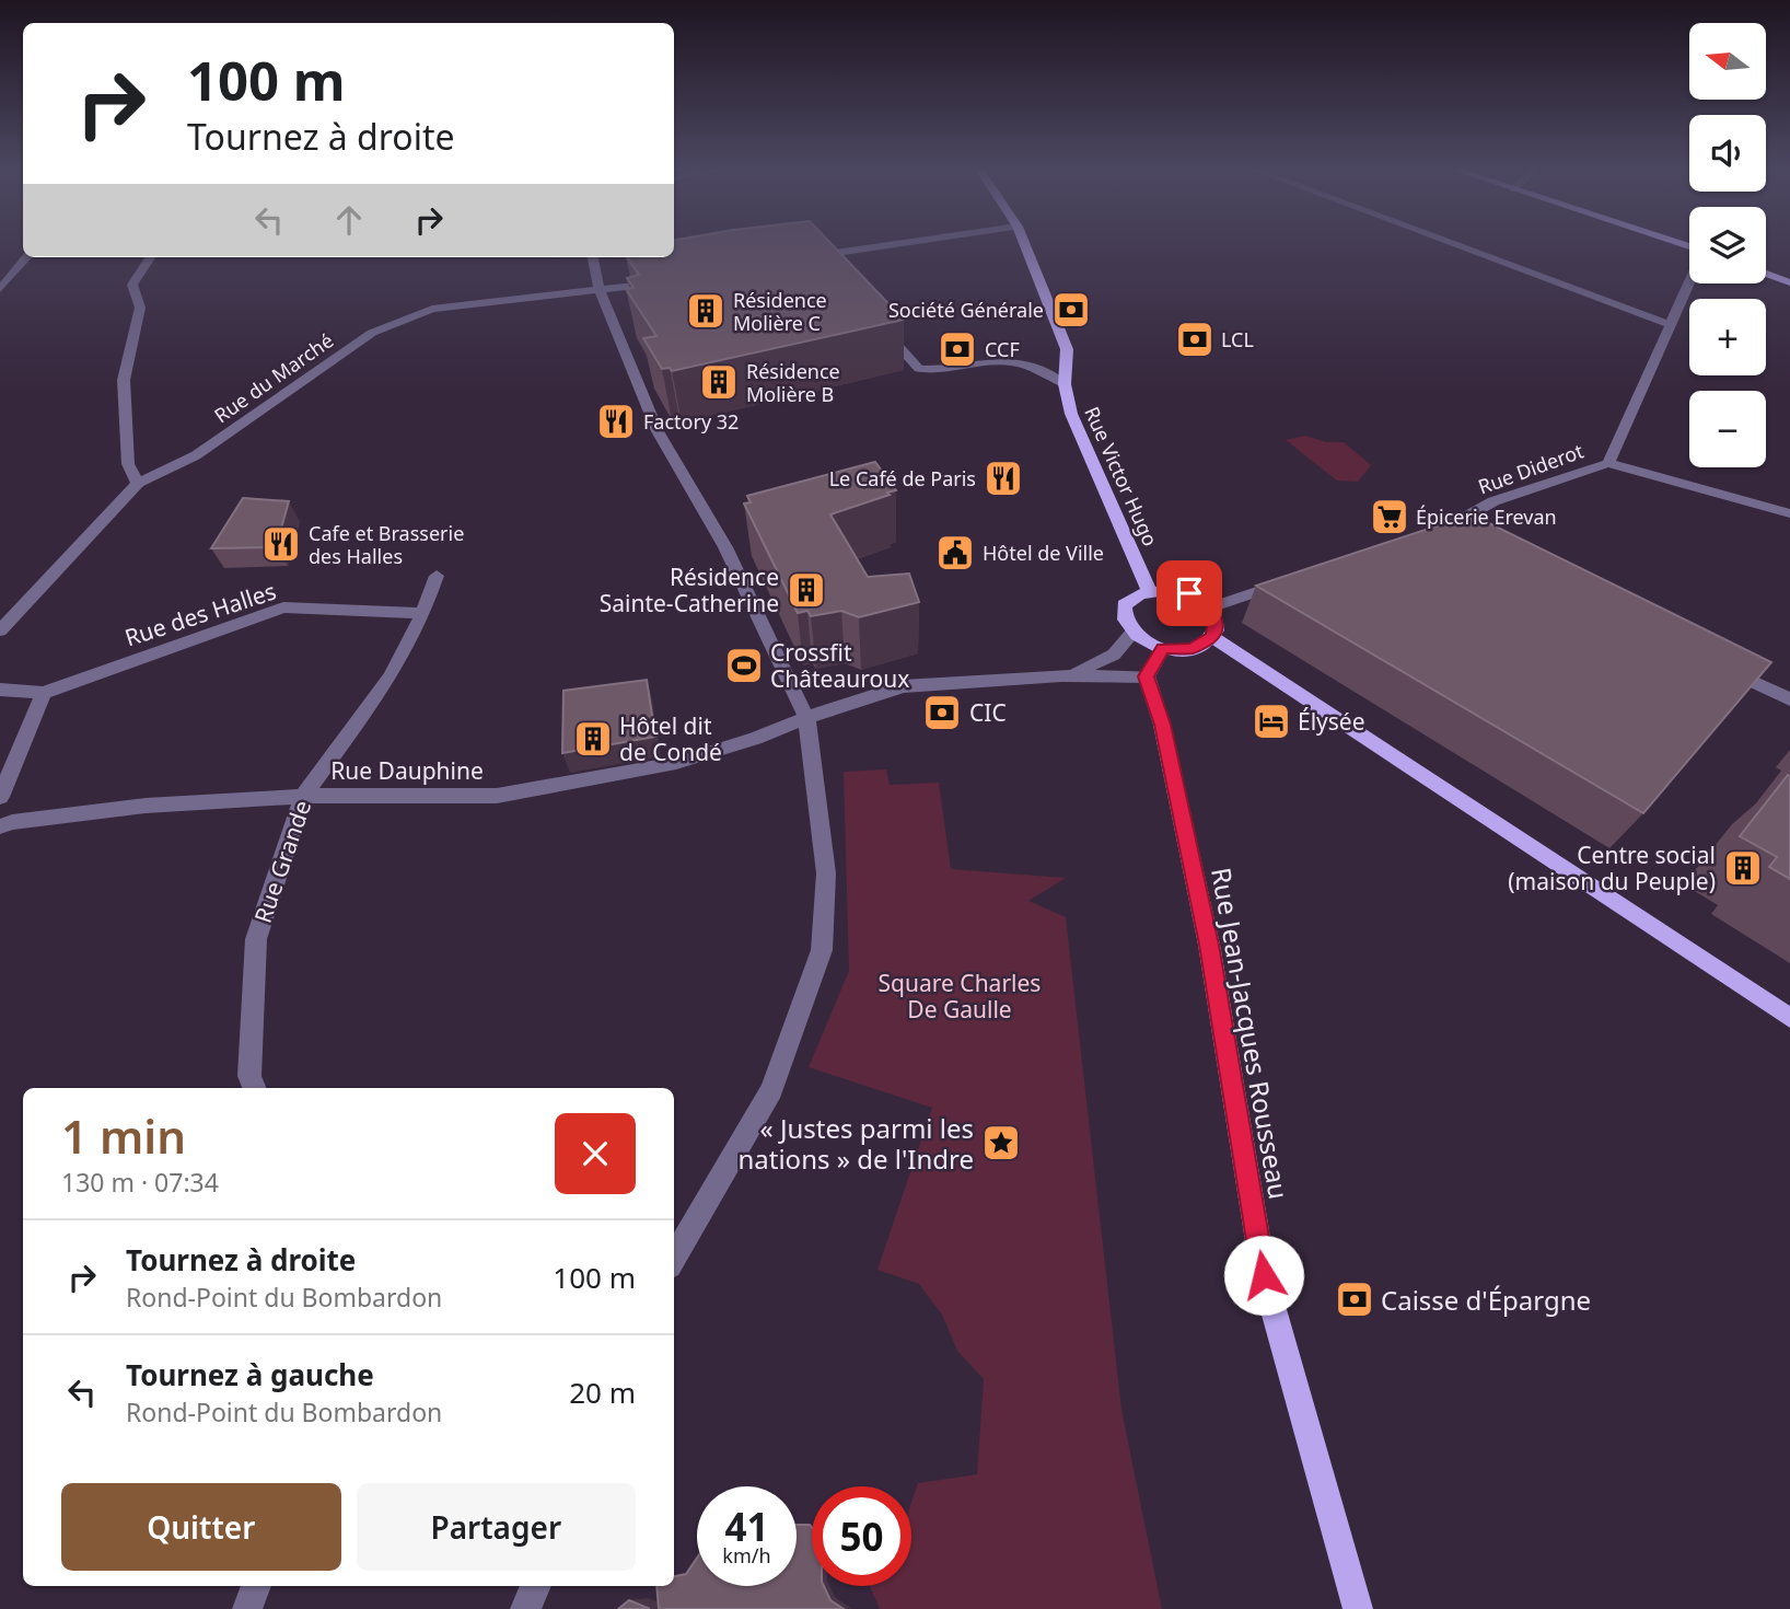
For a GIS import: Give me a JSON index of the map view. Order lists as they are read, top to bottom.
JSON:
{
  "streets": {
    "main road": ["Rue Victor Hugo", "Rue Jean-Jacques Rousseau"],
    "street": [
      "Rue du Marché",
      "Rue Diderot",
      "Rue des Halles",
      "Rue Dauphine",
      "Rue Grande"
    ]
  },
  "crossings": [
    ["Rue des Halles", "Rue Grande"],
    ["Rue Dauphine", "Rue Grande"],
    ["Rue Dauphine", "Rue Jean-Jacques Rousseau"]
  ],
  "parks": ["Square Charles De Gaulle"],
  "places": {
    "bank": [
      "Société Générale",
      "LCL",
      "CCF",
      "CIC",
      "Caisse d'Épargne"
    ],
    "building": [
      "Résidence Molière C",
      "Résidence Molière B",
      "Résidence Sainte-Catherine",
      "Hôtel dit de Condé",
      "Centre social (maison du Peuple)"
    ],
    "restaurant": ["Factory 32", "Le Café de Paris", "Cafe et Brasserie des Halles"],
    "supermarket": ["Épicerie Erevan"],
    "public building": ["Hôtel de Ville"],
    "sports": ["Crossfit Châteauroux"],
    "hotel": ["Élysée"],
    "place": ["« Justes parmi les nations » de l'Indre"]
  },
  "north": "left",
  "page": {
    "map_buttons": ["+", "−"],
    "turn": ["100 m", "Tournez à droite"],
    "heading": ["1 min", "130 m · 07:34"],
    "list": [
      {
        "name": "Tournez à droite",
        "note": "Rond-Point du Bombardon",
        "value": "100 m"
      },
      {
        "name": "Tournez à gauche",
        "note": "Rond-Point du Bombardon",
        "value": "20 m"
      }
    ],
    "buttons": ["Quitter", "Partager"],
    "speed": "41 km/h",
    "limit": "50"
  }
}
